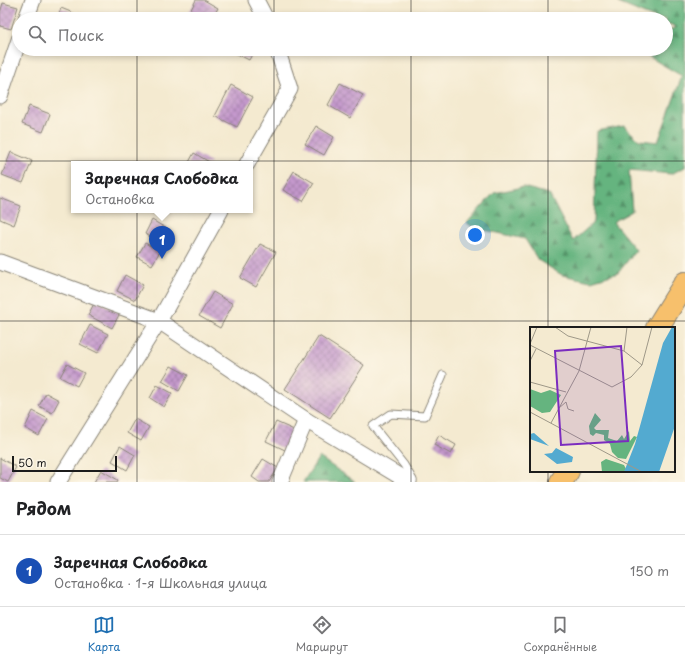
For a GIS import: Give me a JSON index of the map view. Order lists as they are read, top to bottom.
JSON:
{
  "scale_bar": "50 m",
  "page": {
    "search": "Поиск",
    "popup": ["Заречная Слободка", "Остановка"],
    "pins": "1",
    "scale": "50 m",
    "heading": "Рядом",
    "list": [
      {
        "mark": "1",
        "name": "Заречная Слободка",
        "note": "Остановка · 1-я Школьная улица",
        "value": "150 m"
      }
    ],
    "nav": ["Карта", "Маршрут", "Сохранённые"]
  }
}
